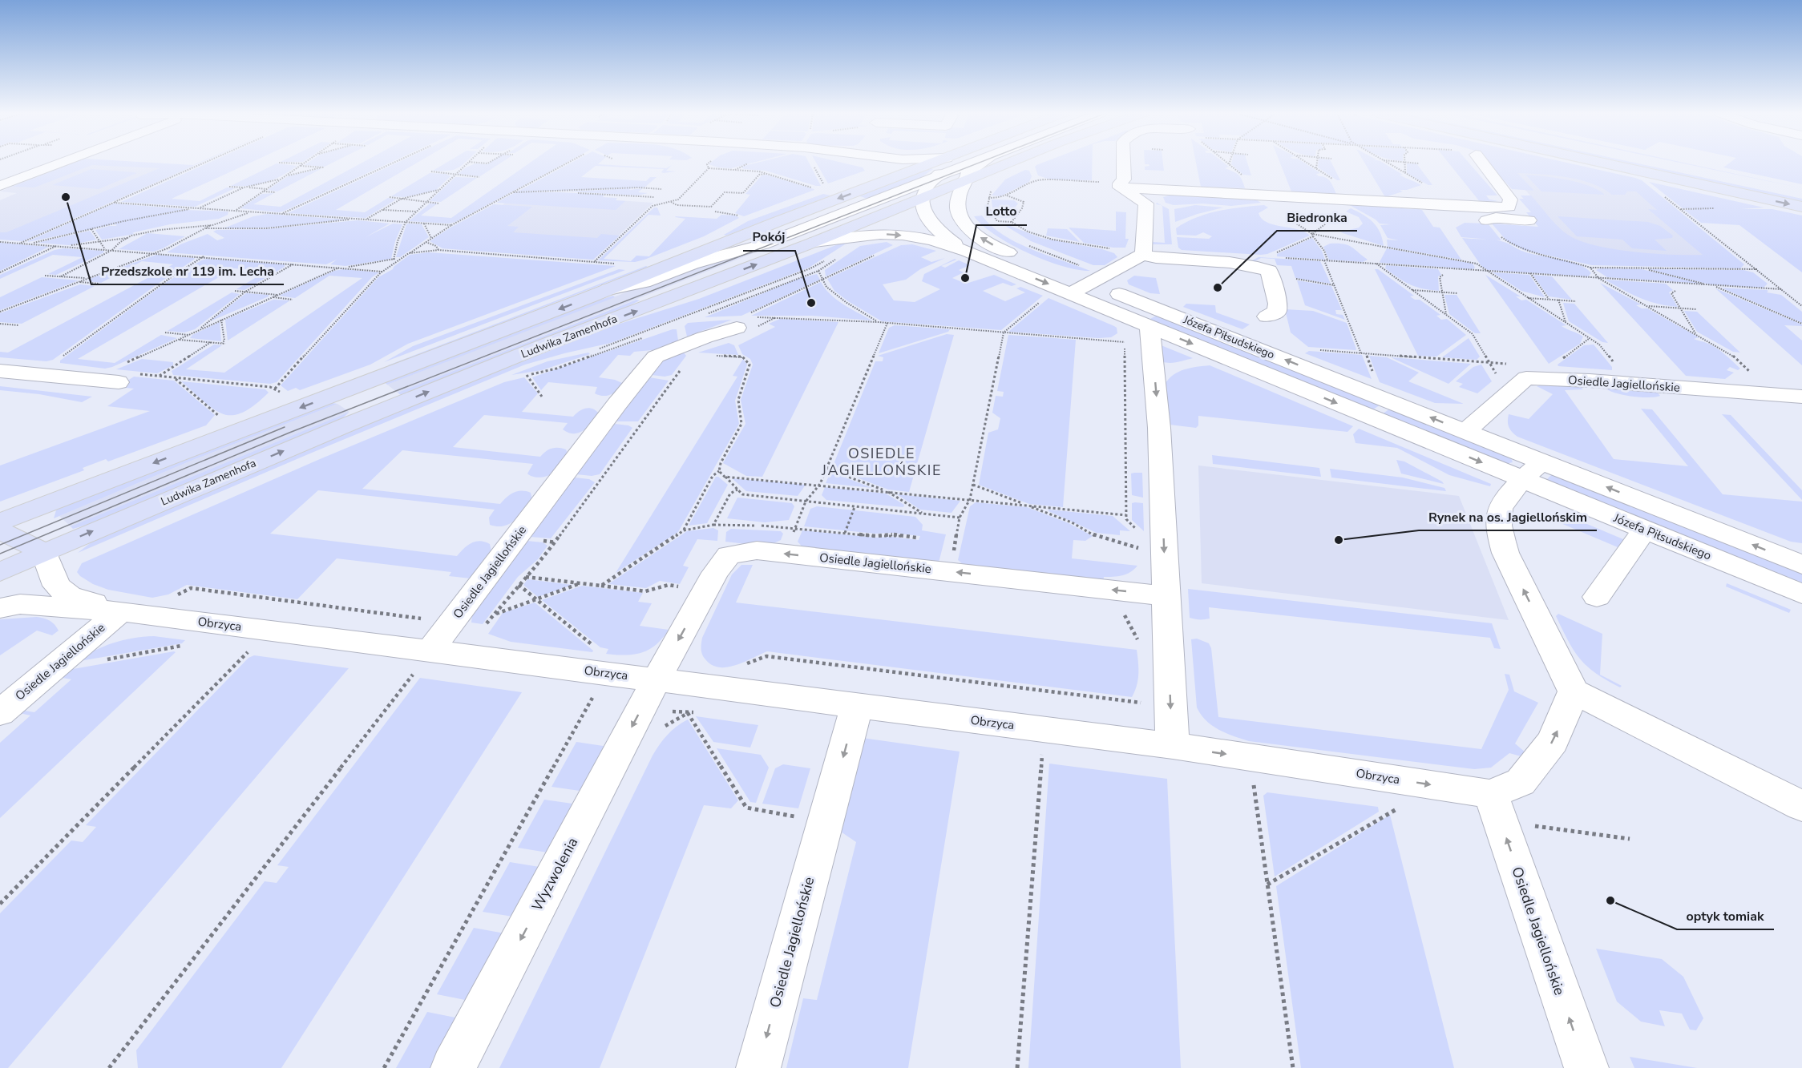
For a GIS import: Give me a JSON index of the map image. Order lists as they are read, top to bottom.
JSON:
{
  "streets": {
    "main road": ["Ludwika Zamenhofa"],
    "street": [
      "Józefa Piłsudskiego",
      "Osiedle Jagiellońskie",
      "Obrzyca",
      "Wyzwolenia"
    ]
  },
  "crossings": [
    ["Ludwika Zamenhofa", "Józefa Piłsudskiego"],
    ["Ludwika Zamenhofa", "Obrzyca"],
    ["Józefa Piłsudskiego", "Osiedle Jagiellońskie"],
    ["Osiedle Jagiellońskie", "Obrzyca"],
    ["Osiedle Jagiellońskie", "Wyzwolenia"],
    ["Obrzyca", "Wyzwolenia"]
  ],
  "one_way": ["Wyzwolenia"],
  "districts": ["OSIEDLE JAGIELLOŃSKIE"],
  "places": [
    "Przedszkole nr 119 im. Lecha",
    "Lotto",
    "Biedronka",
    "Pokój",
    "Rynek na os. Jagiellońskim",
    "optyk tomiak"
  ]
}
